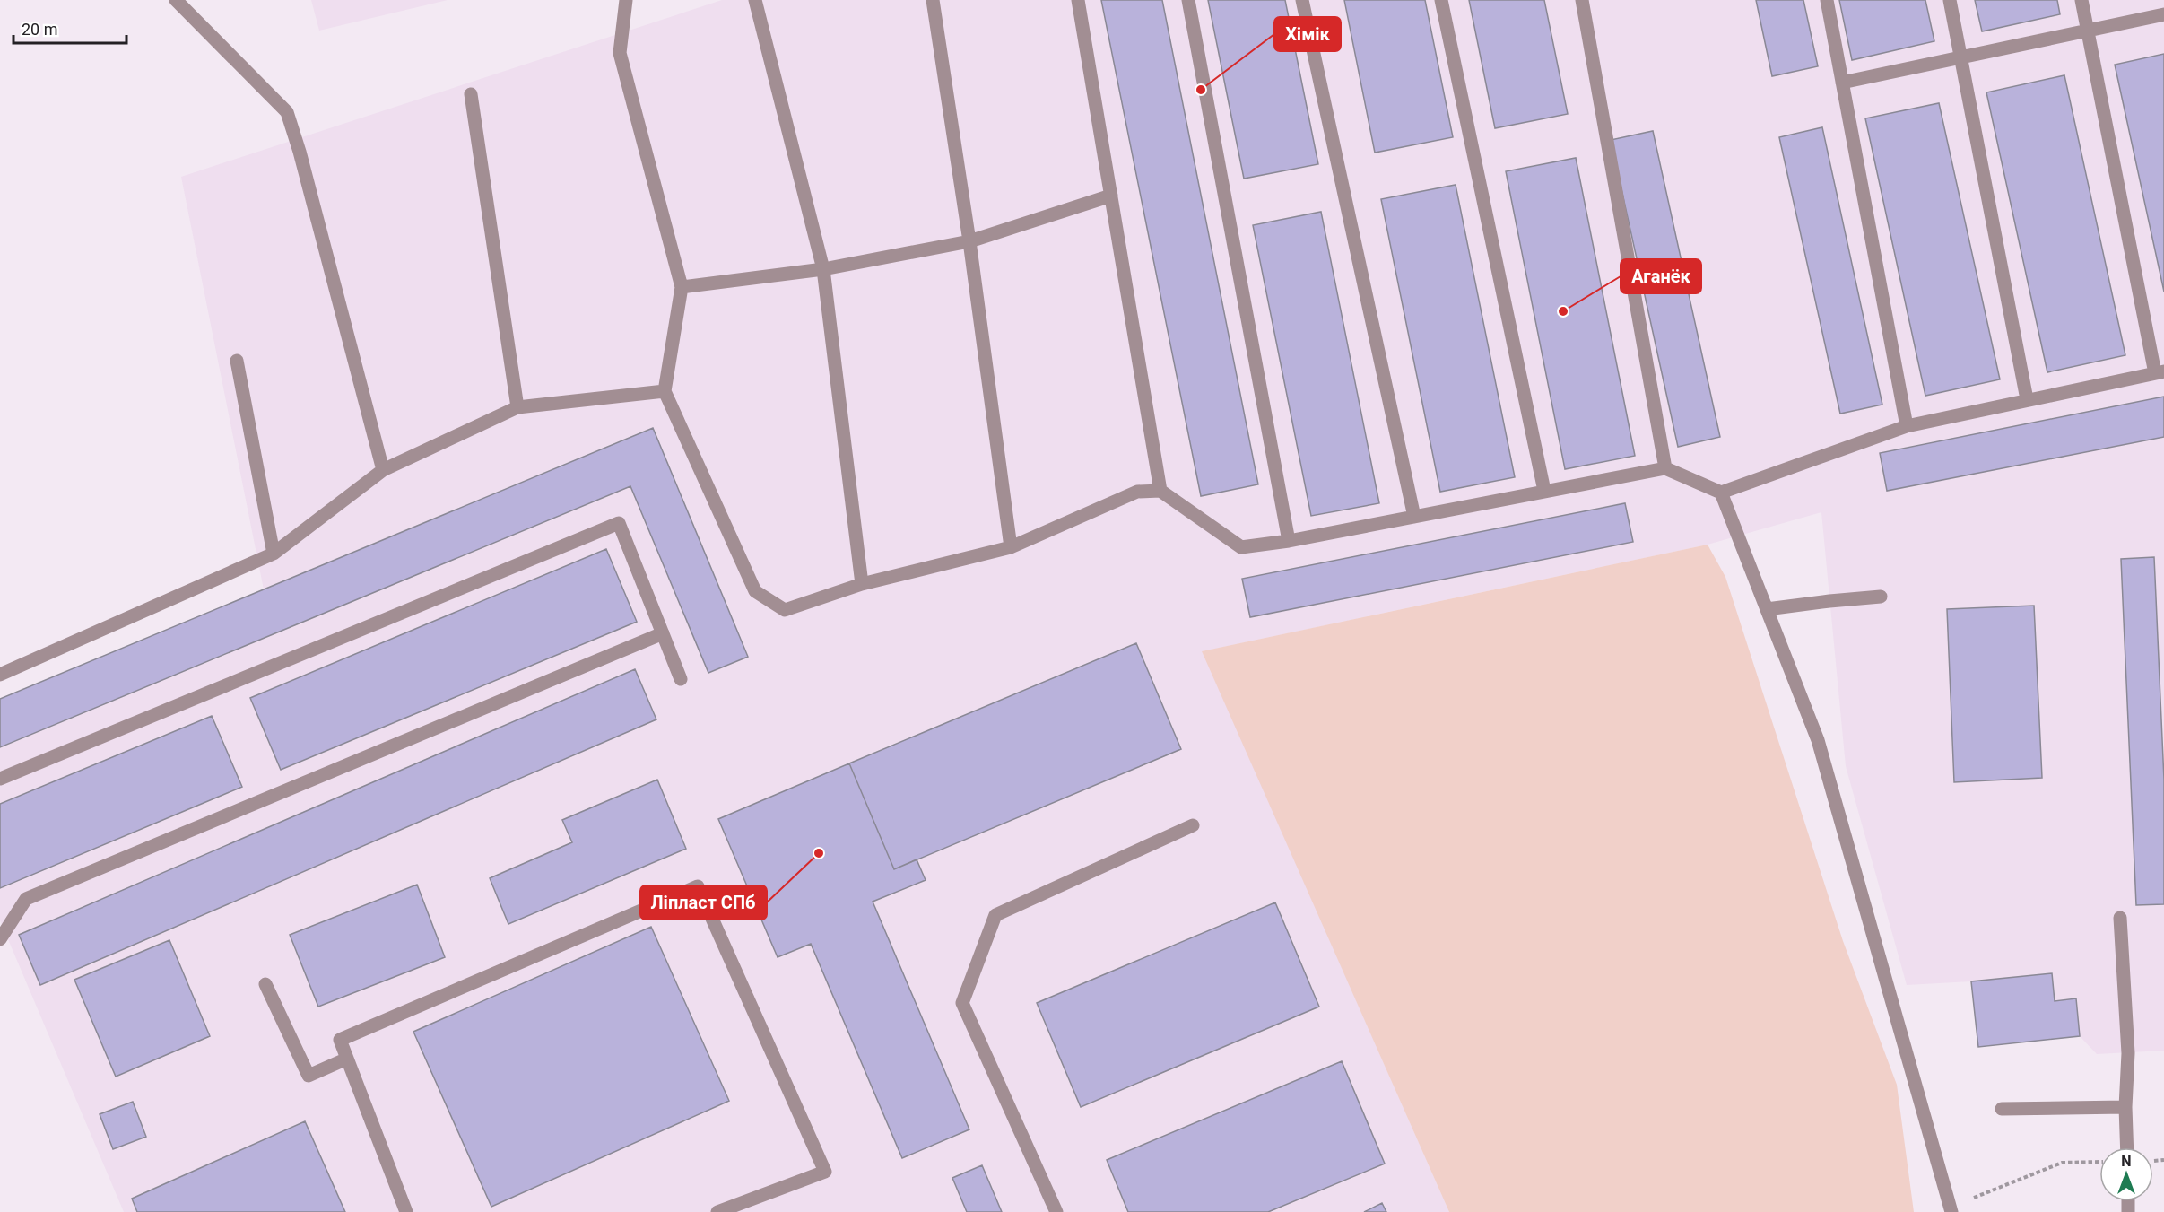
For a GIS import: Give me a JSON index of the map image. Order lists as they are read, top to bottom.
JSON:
{
  "places": ["Хімік", "Аганёк", "Ліпласт СПб"],
  "scale_bar": "20 m",
  "north": "top"
}
